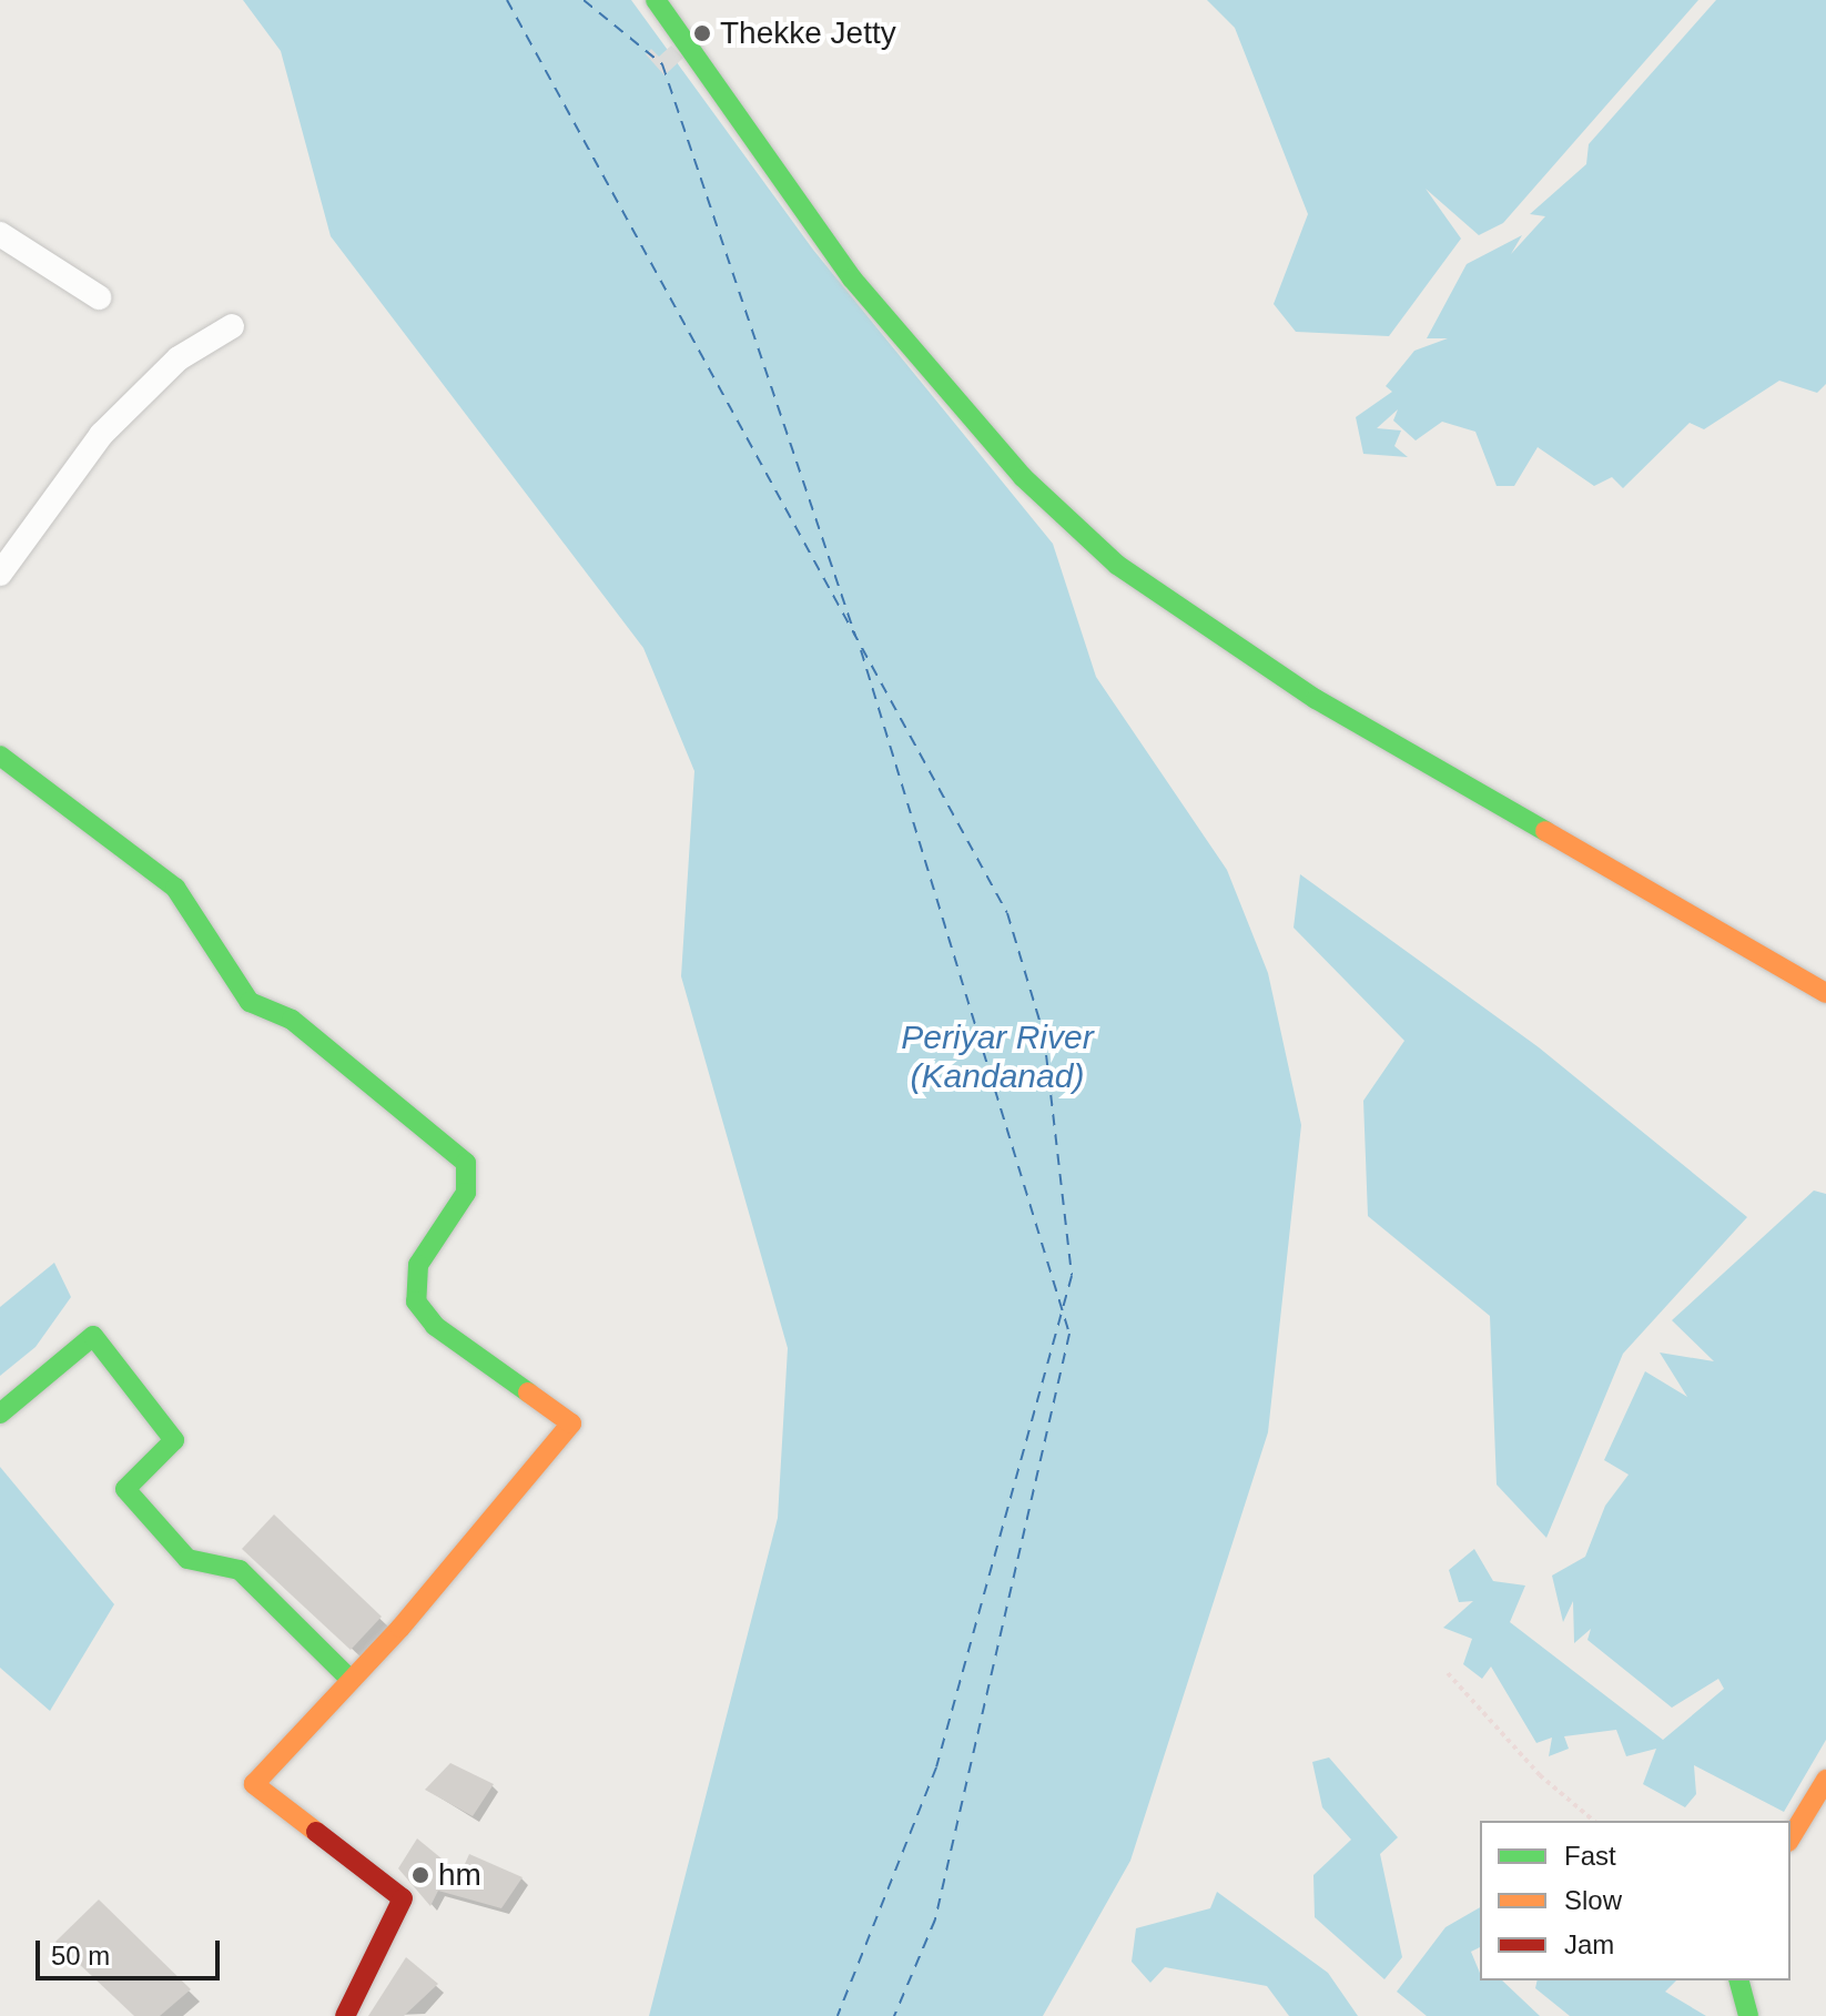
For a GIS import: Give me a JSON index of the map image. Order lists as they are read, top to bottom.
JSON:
{
  "water": ["Periyar River (Kandanad)"],
  "places": ["Thekke Jetty", "hm"],
  "legend": ["Fast", "Slow", "Jam"],
  "scale_bar": "50 m"
}
